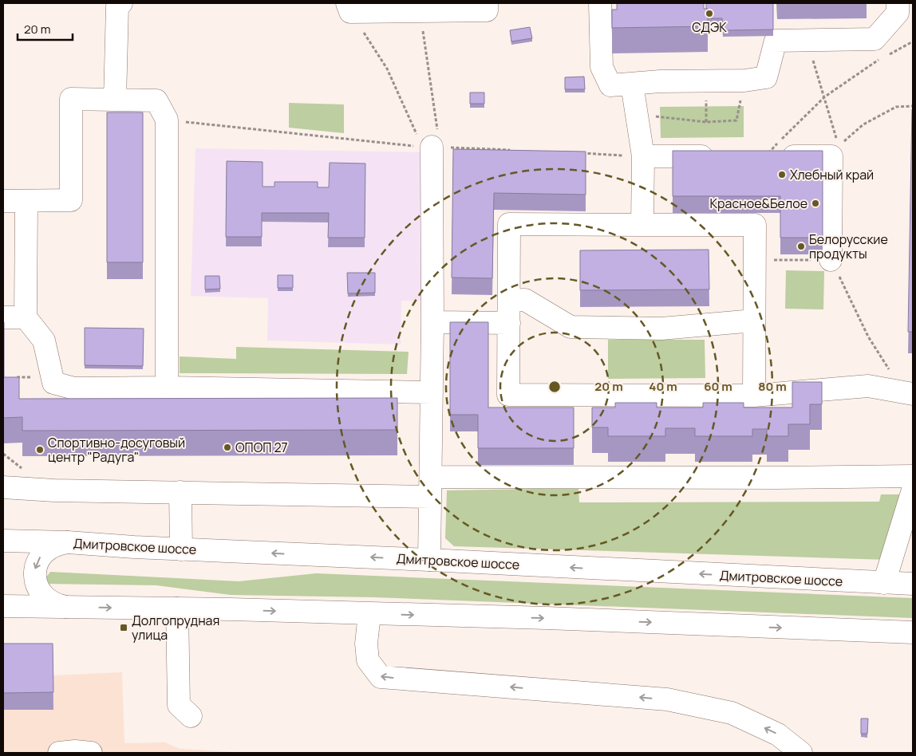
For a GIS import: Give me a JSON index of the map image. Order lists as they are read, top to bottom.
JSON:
{
  "streets": {
    "main road": ["Дмитровское шоссе"]
  },
  "places": {
    "other": [
      "СДЭК",
      "Хлебный край",
      "Красное&Белое",
      "Белорусские продукты",
      "ОПОП 27",
      "Спортивно-досуговый центр \"Радуга\""
    ],
    "transit": ["Долгопрудная улица"]
  },
  "scale_bar": "20 m",
  "rings": [
    "20 m",
    "40 m",
    "60 m",
    "80 m"
  ]
}
